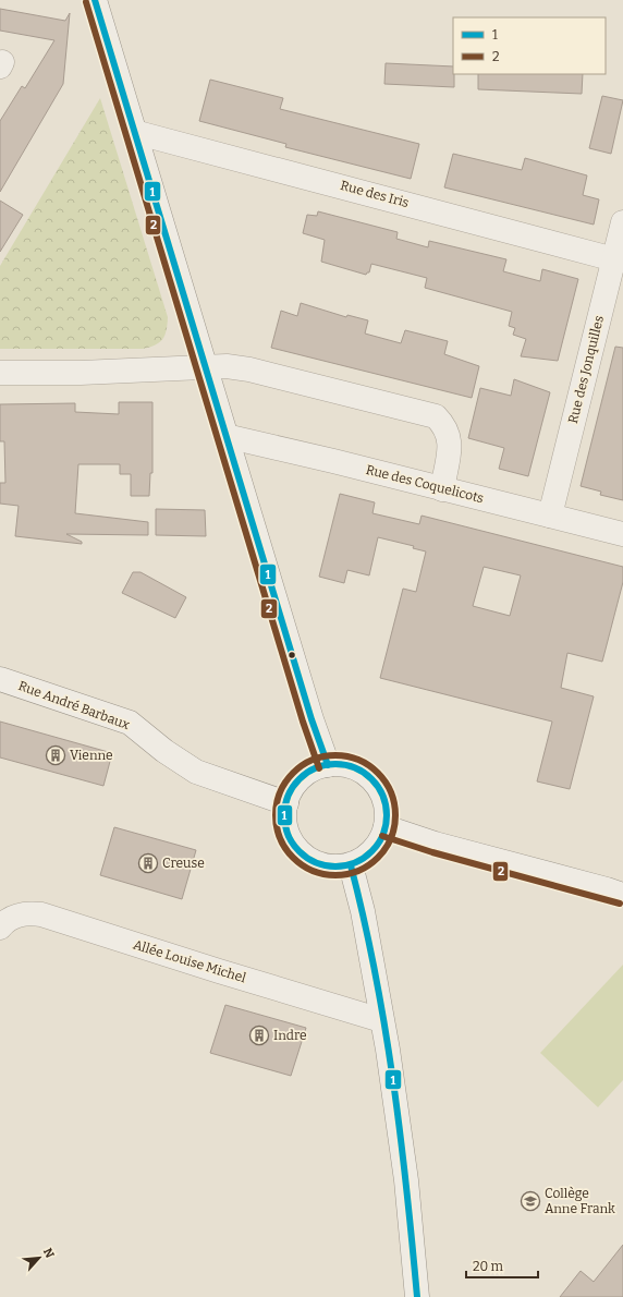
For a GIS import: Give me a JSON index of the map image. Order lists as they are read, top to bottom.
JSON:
{
  "streets": {
    "street": [
      "Rue des Iris",
      "Rue des Jonquilles",
      "Rue des Coquelicots",
      "Rue André Barbaux",
      "Allée Louise Michel"
    ]
  },
  "crossings": [
    ["Rue des Iris", "Rue des Jonquilles"],
    ["Rue des Jonquilles", "Rue des Coquelicots"]
  ],
  "places": {
    "building": ["Vienne", "Creuse", "Indre"],
    "school or university": ["Collège Anne Frank"]
  },
  "lines": ["transit line 1", "transit line 2"],
  "legend": ["1", "2"],
  "scale_bar": "20 m",
  "north": "top right"
}
